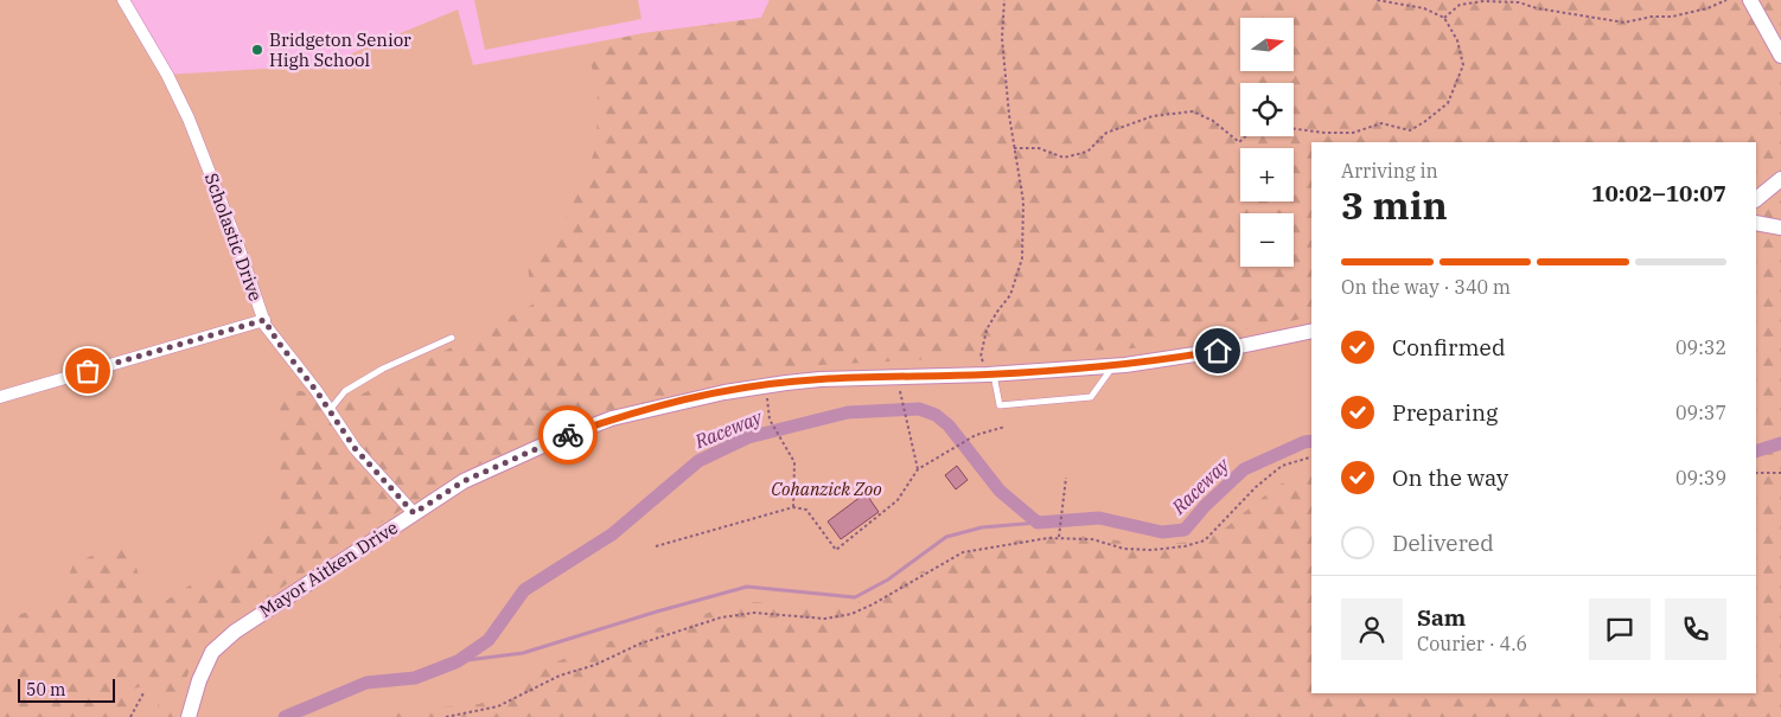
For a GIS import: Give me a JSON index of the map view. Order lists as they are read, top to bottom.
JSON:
{
  "streets": {
    "street": ["Scholastic Drive", "Mayor Aitken Drive"]
  },
  "crossings": [
    ["Scholastic Drive", "Mayor Aitken Drive"]
  ],
  "water": ["Raceway"],
  "parks": ["Cohanzick Zoo"],
  "places": ["Bridgeton Senior High School"],
  "scale_bar": "50 m",
  "north": "right",
  "page": {
    "map_buttons": ["+", "−"],
    "heading": ["3 min", "Arriving in", "10:02–10:07"],
    "panel": ["Sam", "Courier · 4.6"],
    "bar": "On the way · 340 m",
    "list": [
      ["Confirmed", "09:32"],
      ["Preparing", "09:37"],
      ["On the way", "09:39"],
      "Delivered"
    ],
    "scale": "50 m"
  }
}
